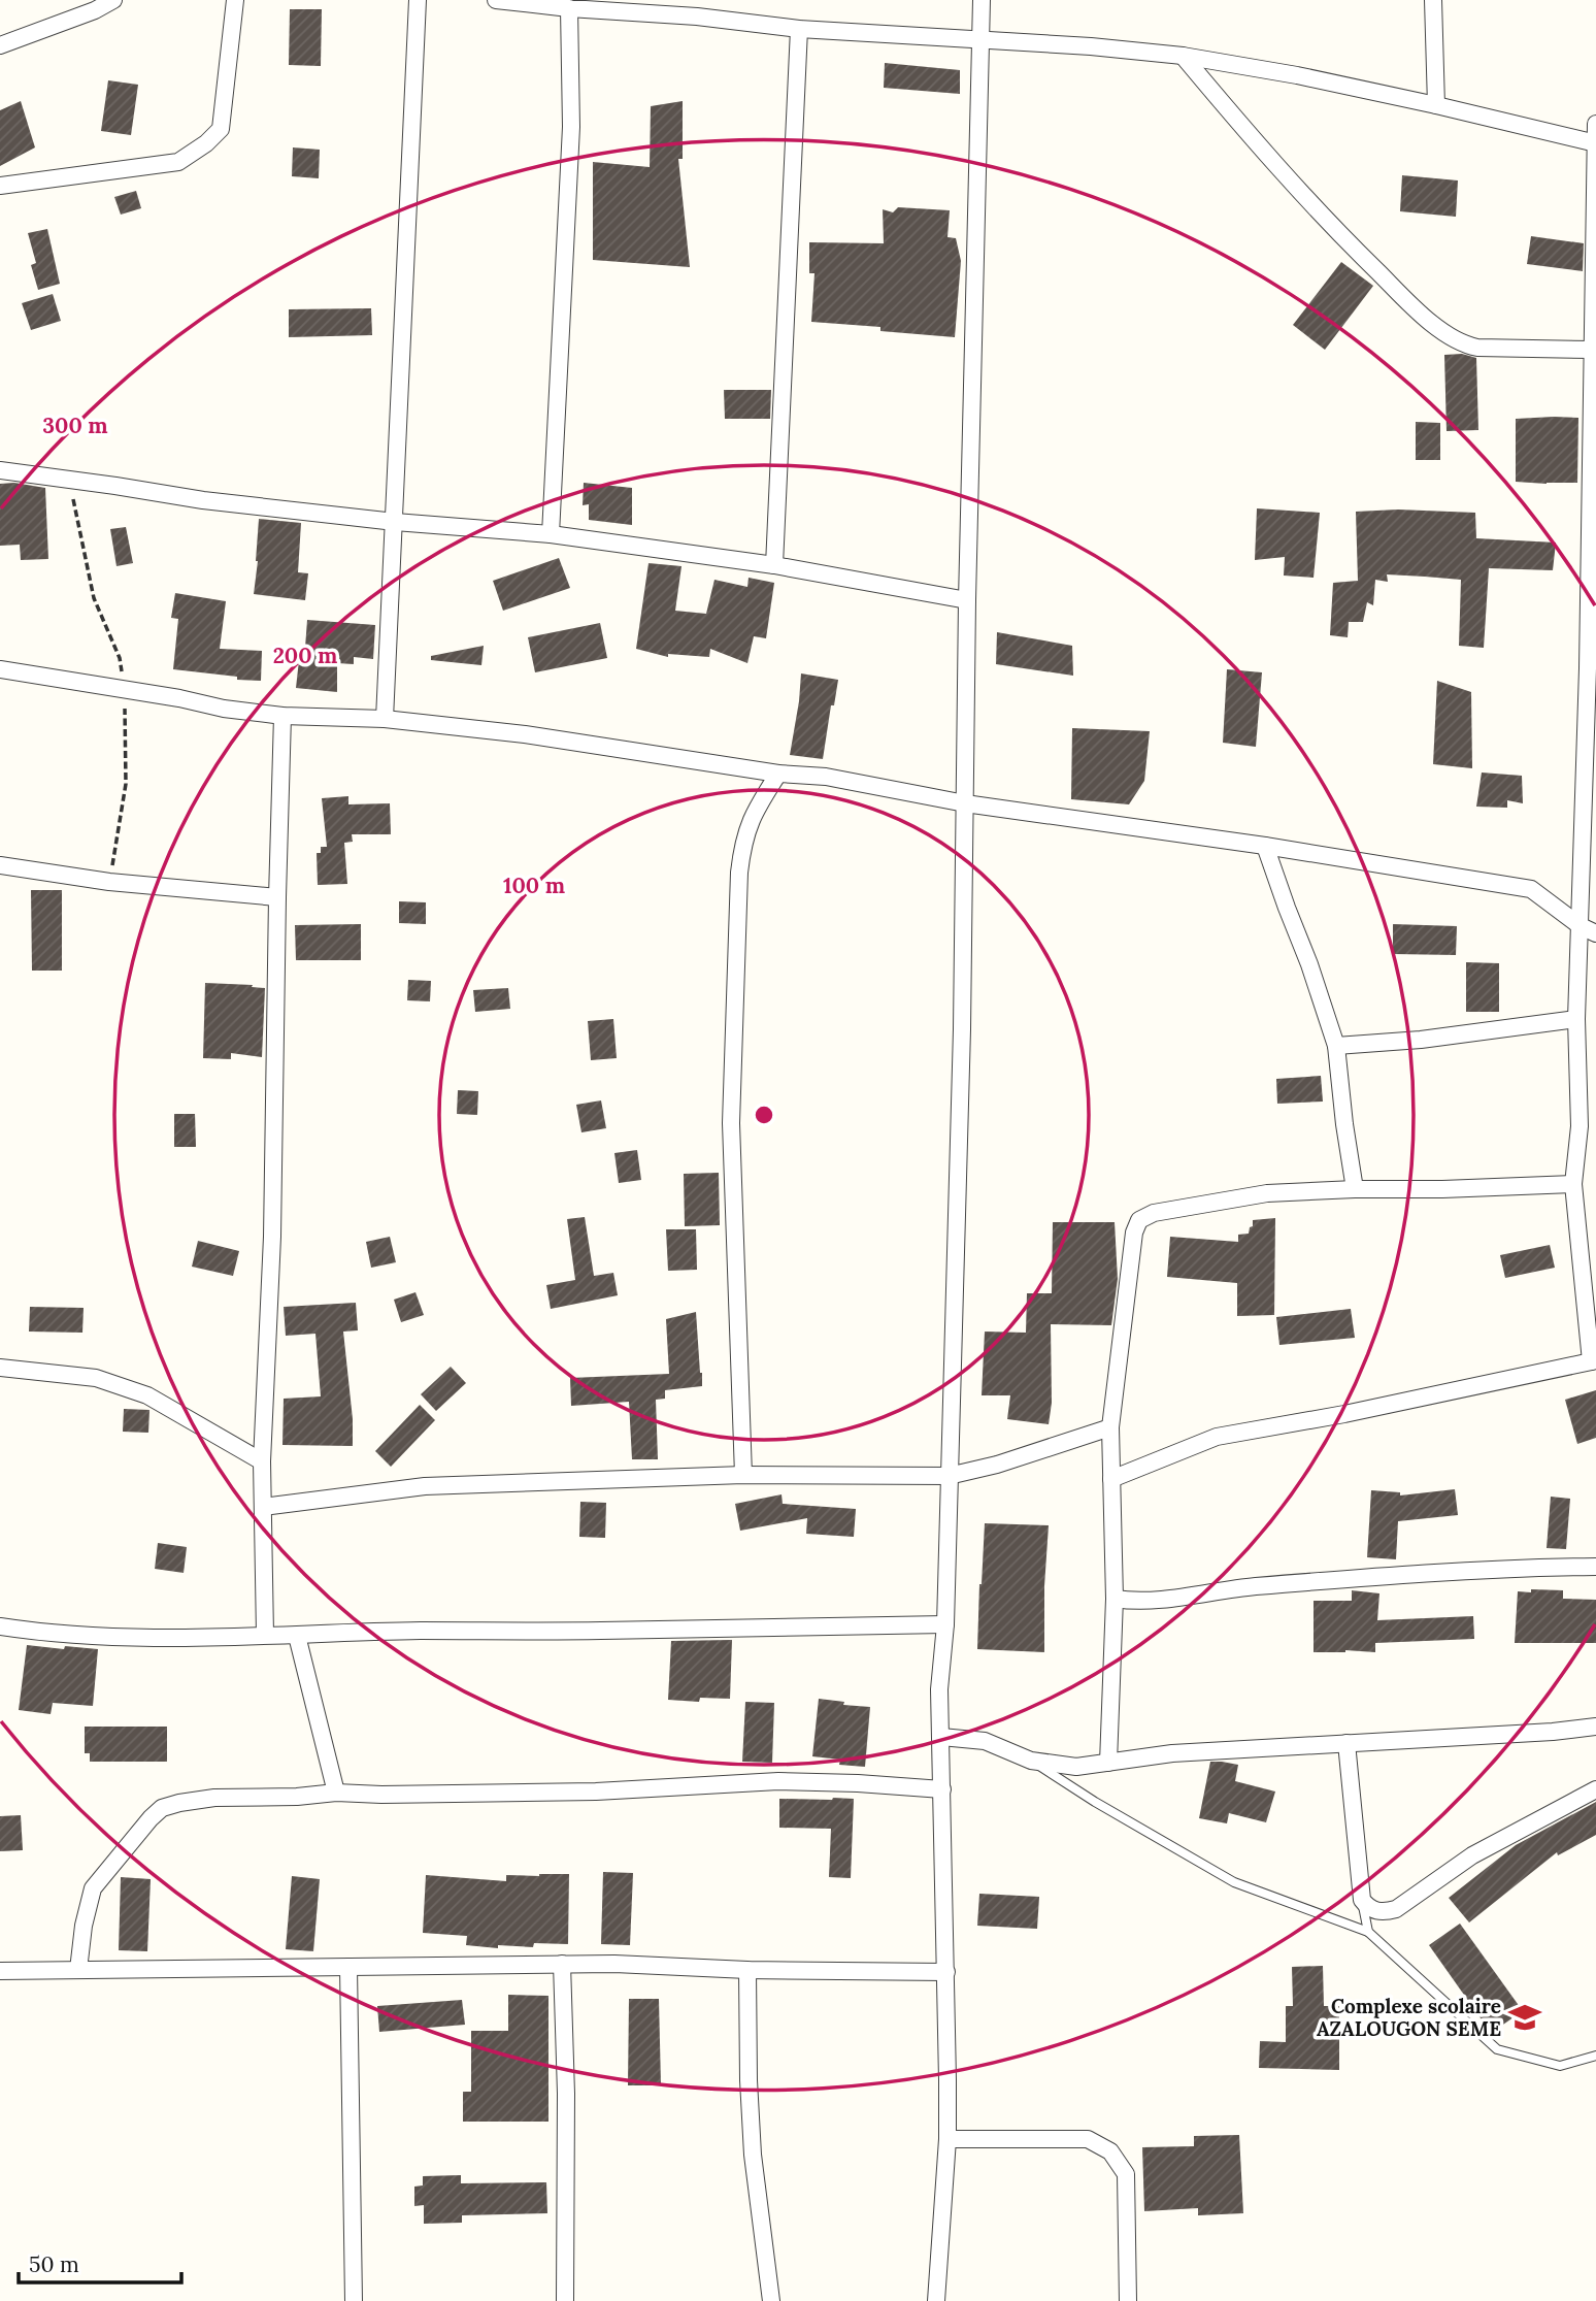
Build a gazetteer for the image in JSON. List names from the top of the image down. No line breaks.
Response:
{"places":{"school or university":["Complexe scolaire AZALOUGON SEME"]},"scale_bar":"50 m","rings":["300 m","200 m","100 m"]}
